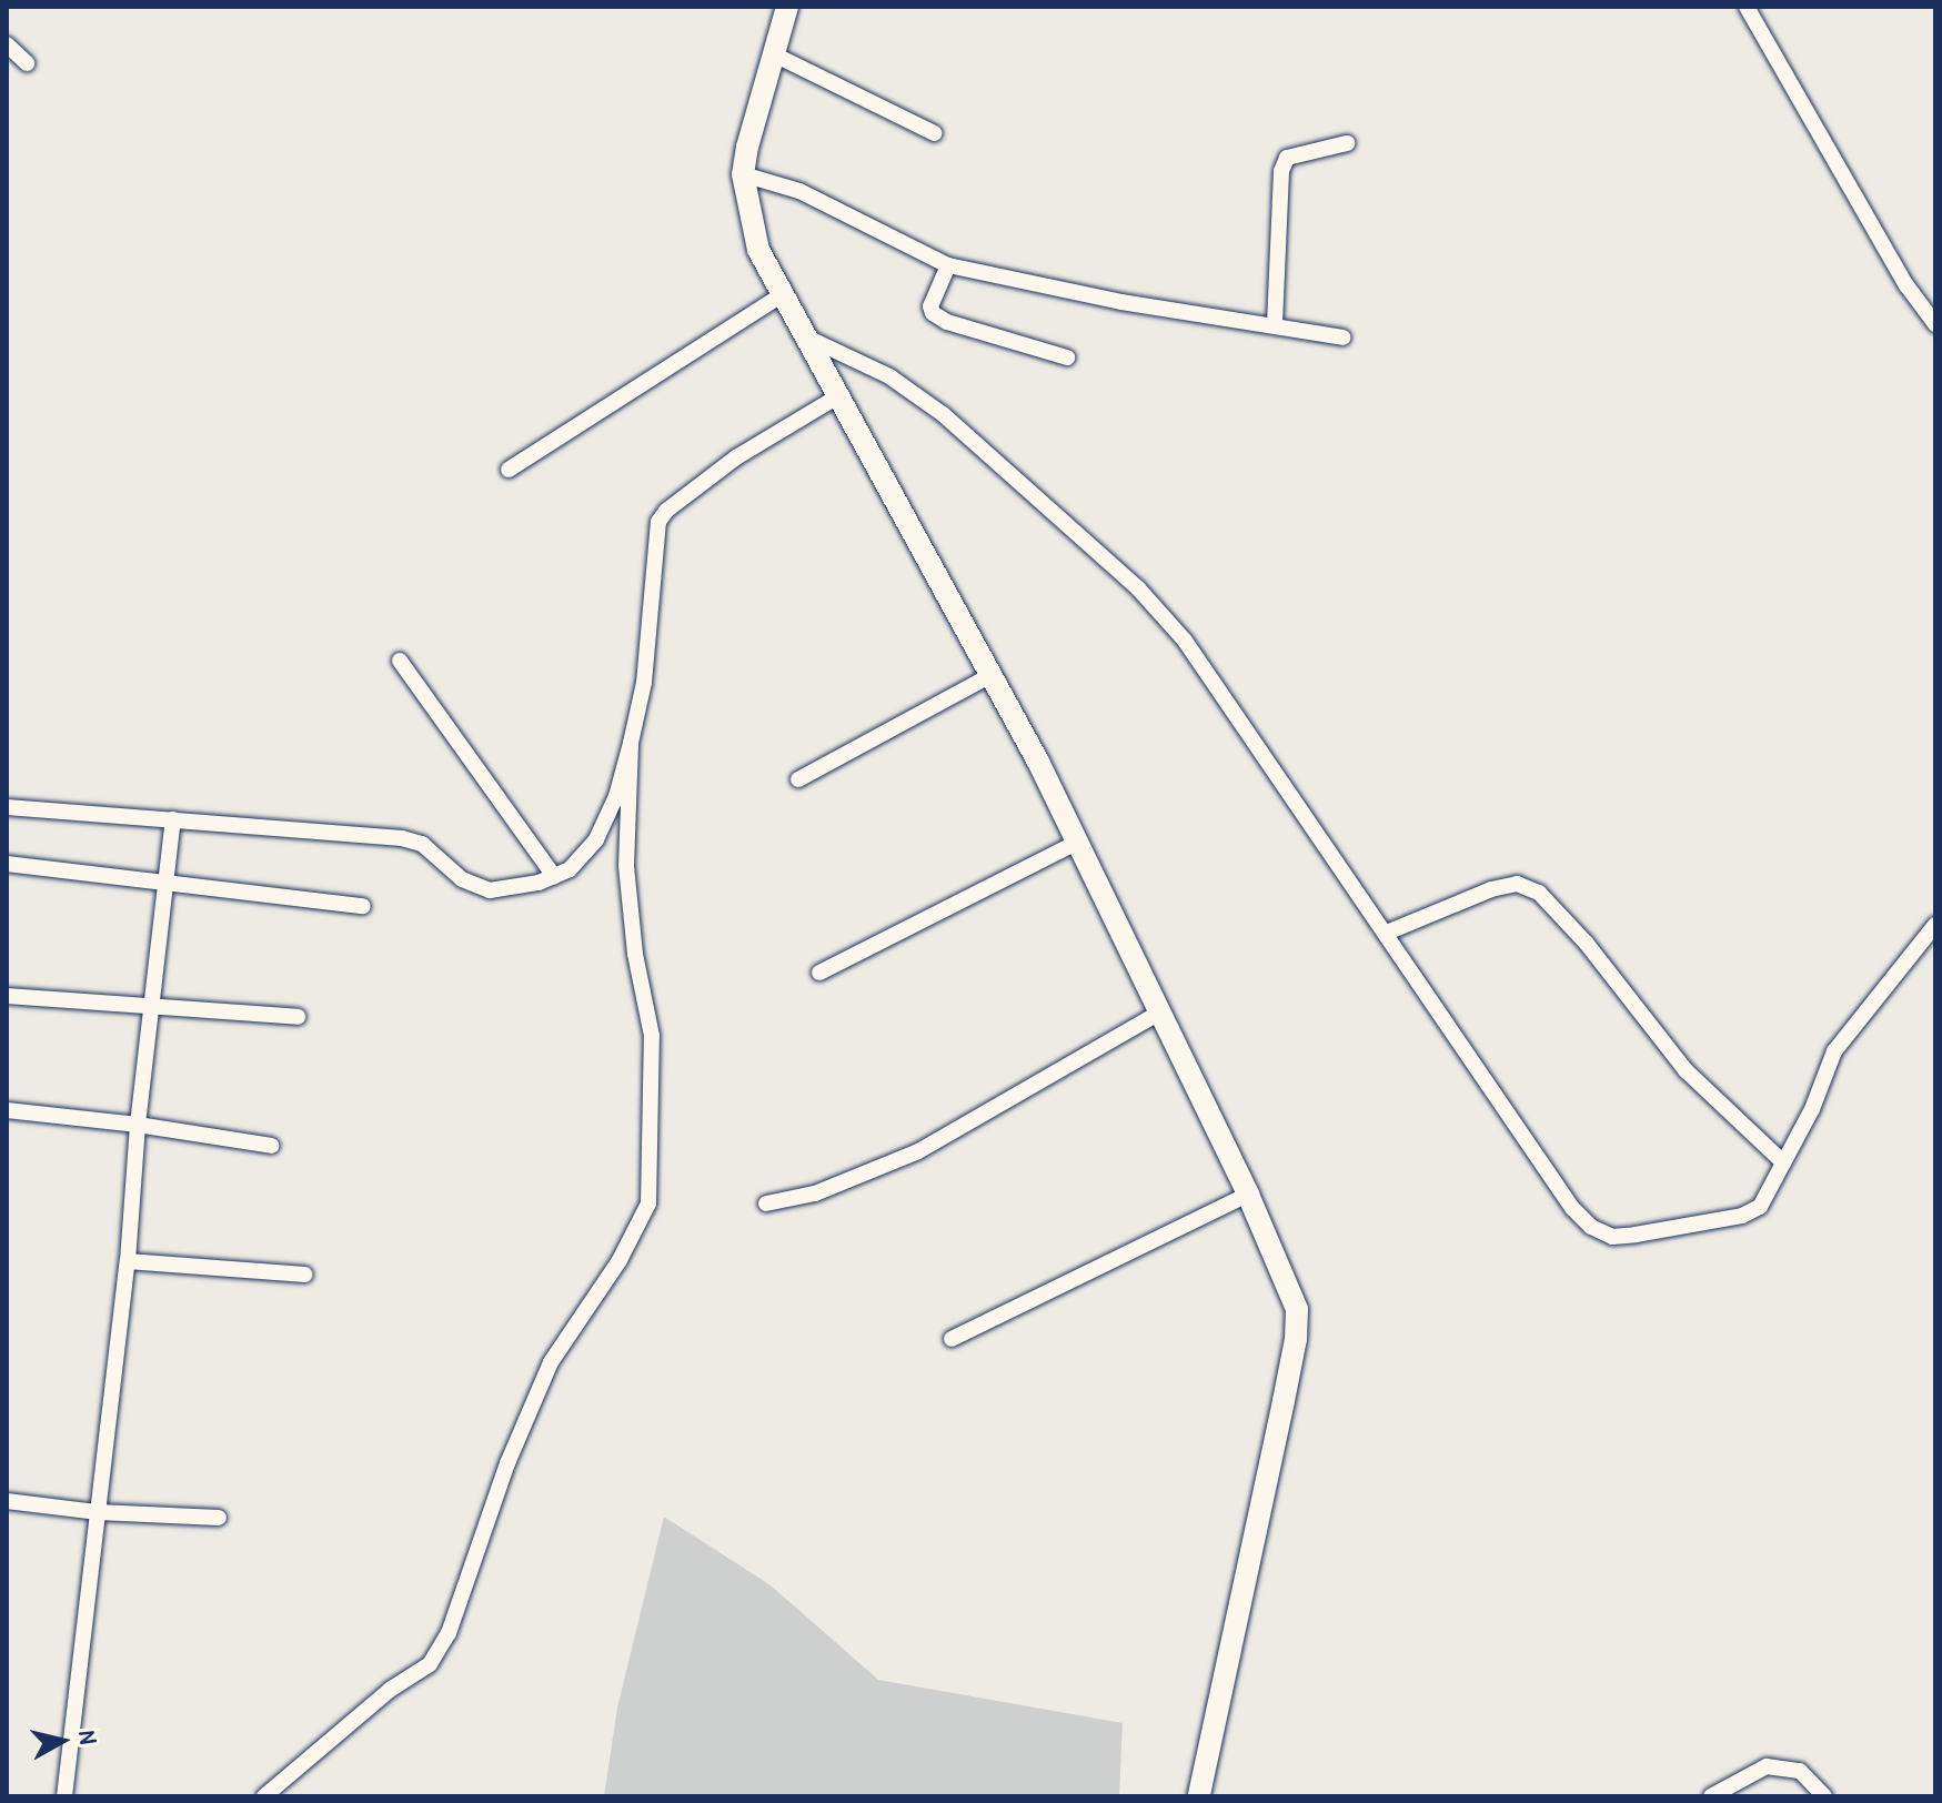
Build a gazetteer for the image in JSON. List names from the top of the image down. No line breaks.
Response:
{"north":"right"}
